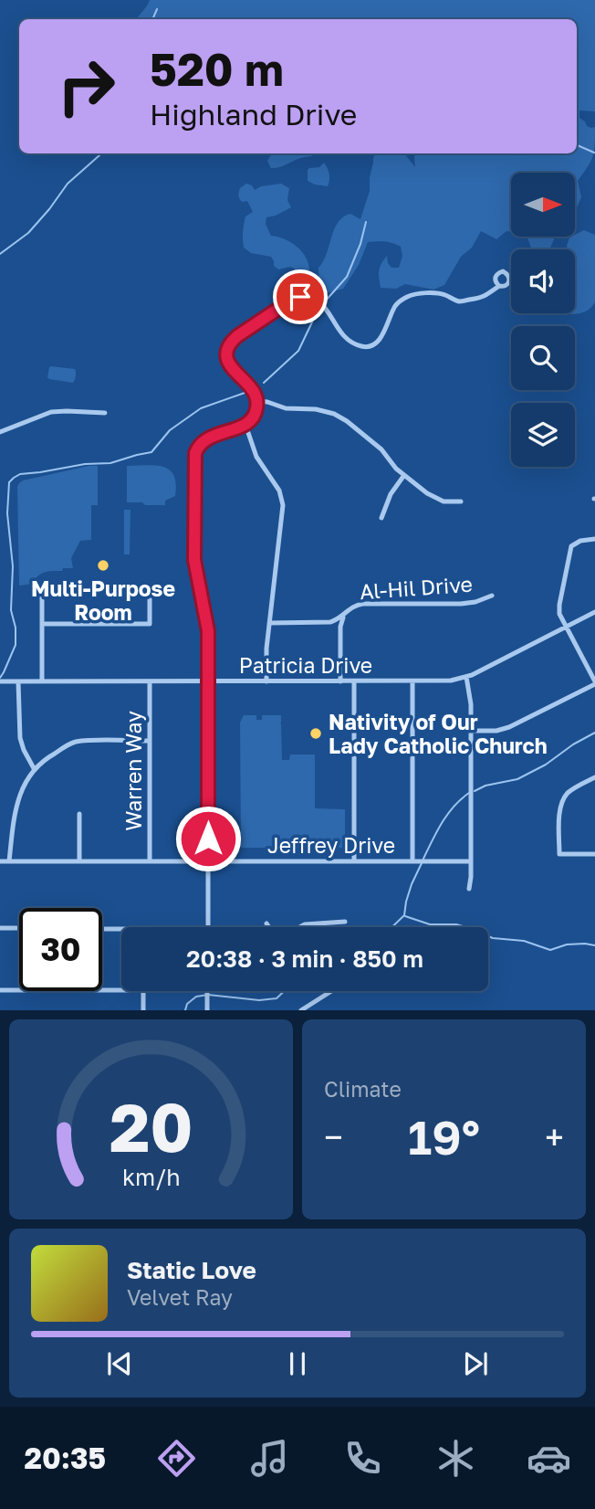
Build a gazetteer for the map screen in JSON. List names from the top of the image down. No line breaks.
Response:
{"streets":{"street":["Al-Hil Drive","Patricia Drive","Warren Way","Jeffrey Drive"]},"crossings":[["Patricia Drive","Warren Way"],["Warren Way","Jeffrey Drive"]],"places":["Multi-Purpose Room","Nativity of Our Lady Catholic Church"],"north":"right","page":{"turn":["520 m","Highland Drive"],"limit":"30","trip":"20:38 · 3 min · 850 m","tile":"Climate","heat":["−","19°","+"],"song":["Static Love","Velvet Ray"],"tabs":"20:35","gauge":["20","km/h"]}}
